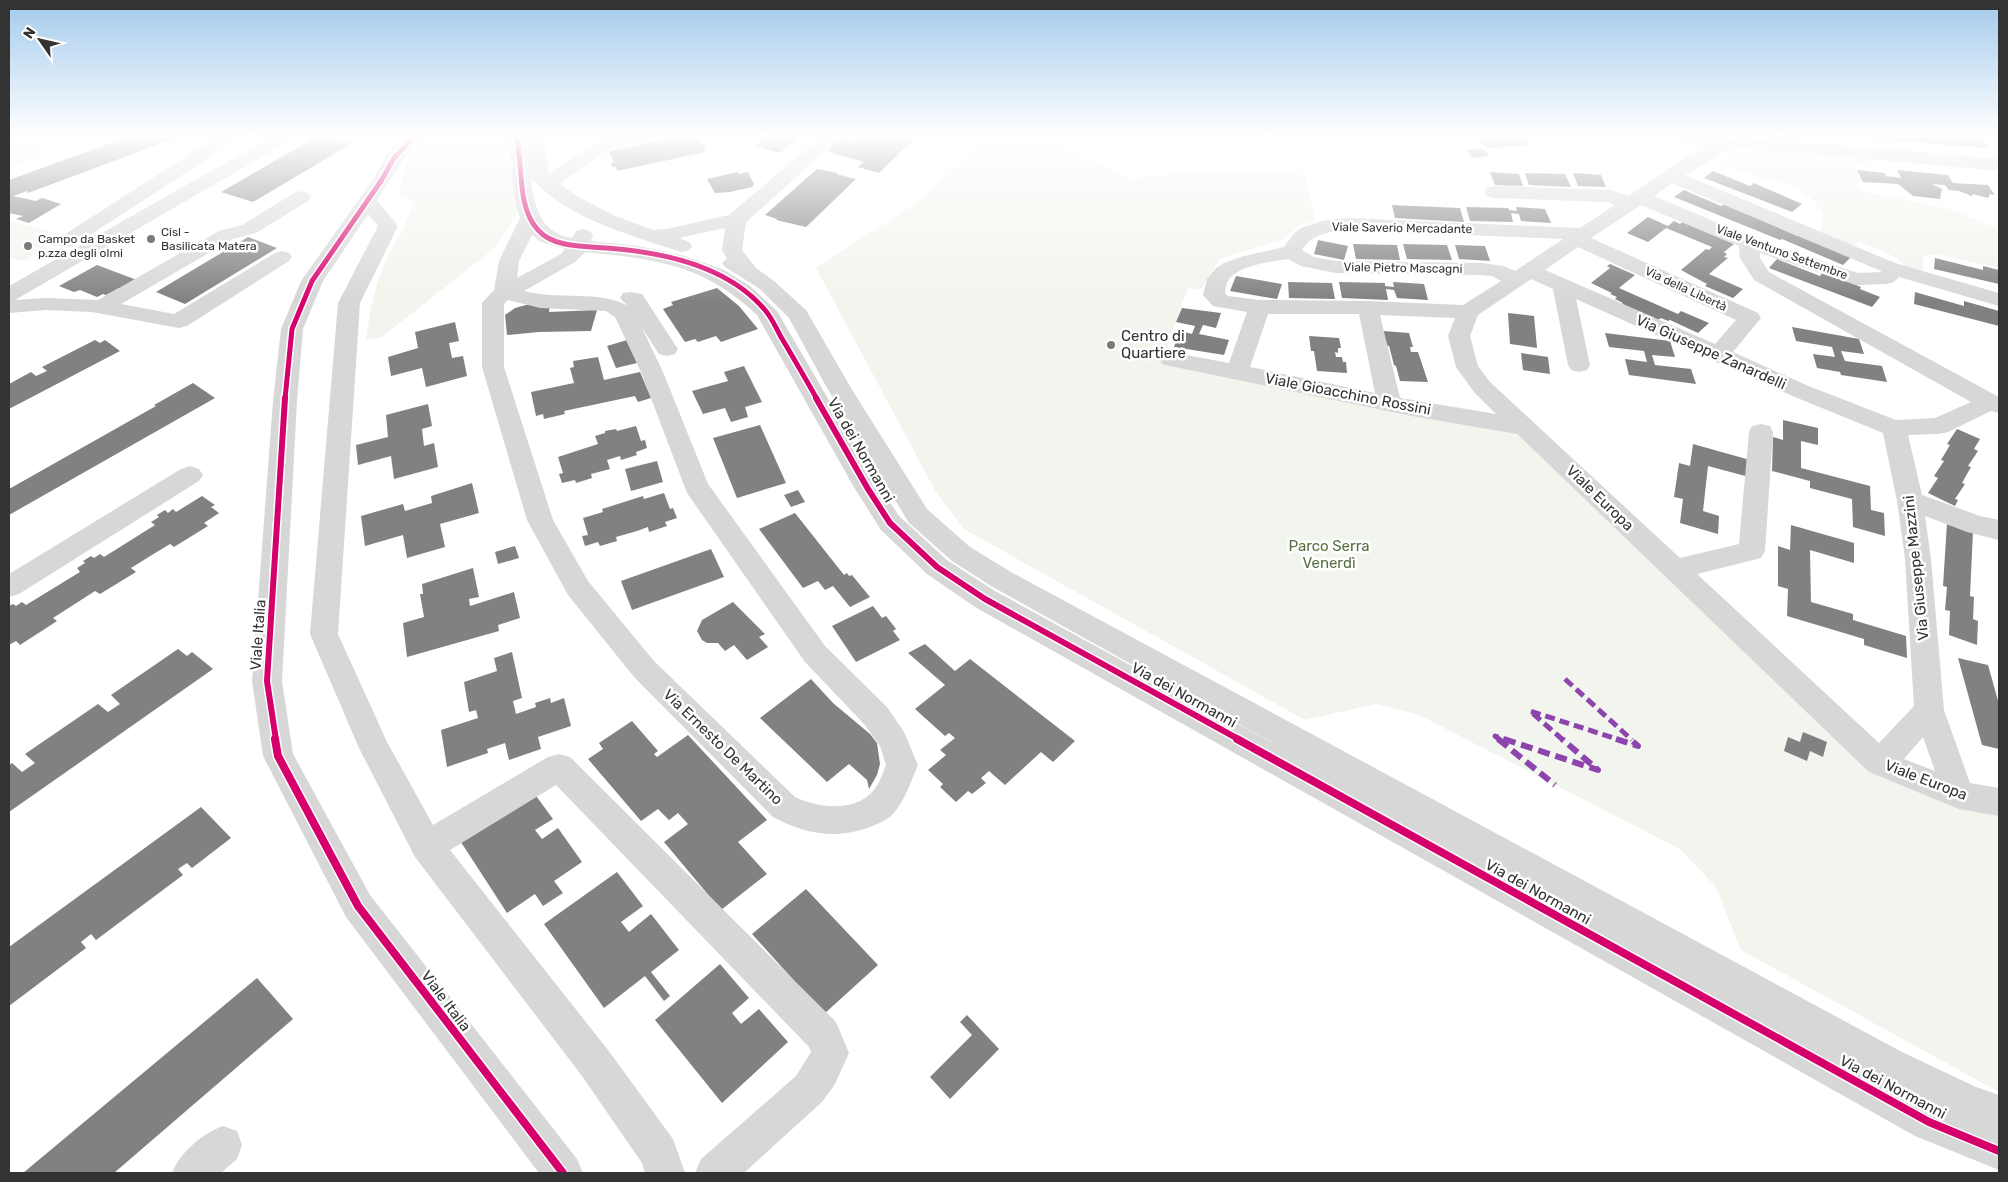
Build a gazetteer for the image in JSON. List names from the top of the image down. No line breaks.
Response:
{"streets":{"street":["Viale Saverio Mercadante","Viale Ventuno Settembre","Viale Pietro Mascagni","Via della Libertà","Via Giuseppe Zanardelli","Viale Gioacchino Rossini","Via dei Normanni","Viale Europa","Via Giuseppe Mazzini","Viale Italia","Via Ernesto De Martino"]},"crossings":[["Viale Saverio Mercadante","Viale Pietro Mascagni"],["Viale Saverio Mercadante","Via della Libertà"],["Viale Pietro Mascagni","Via Giuseppe Zanardelli"],["Via della Libertà","Via Giuseppe Zanardelli"],["Via Giuseppe Zanardelli","Via Giuseppe Mazzini"],["Viale Gioacchino Rossini","Viale Europa"],["Via dei Normanni","Via Ernesto De Martino"],["Viale Europa","Via Giuseppe Mazzini"]],"parks":["Parco Serra Venerdì"],"places":["Cisl - Basilicata Matera","Campo da Basket p.zza degli olmi","Centro di Quartiere"],"north":"top left"}
